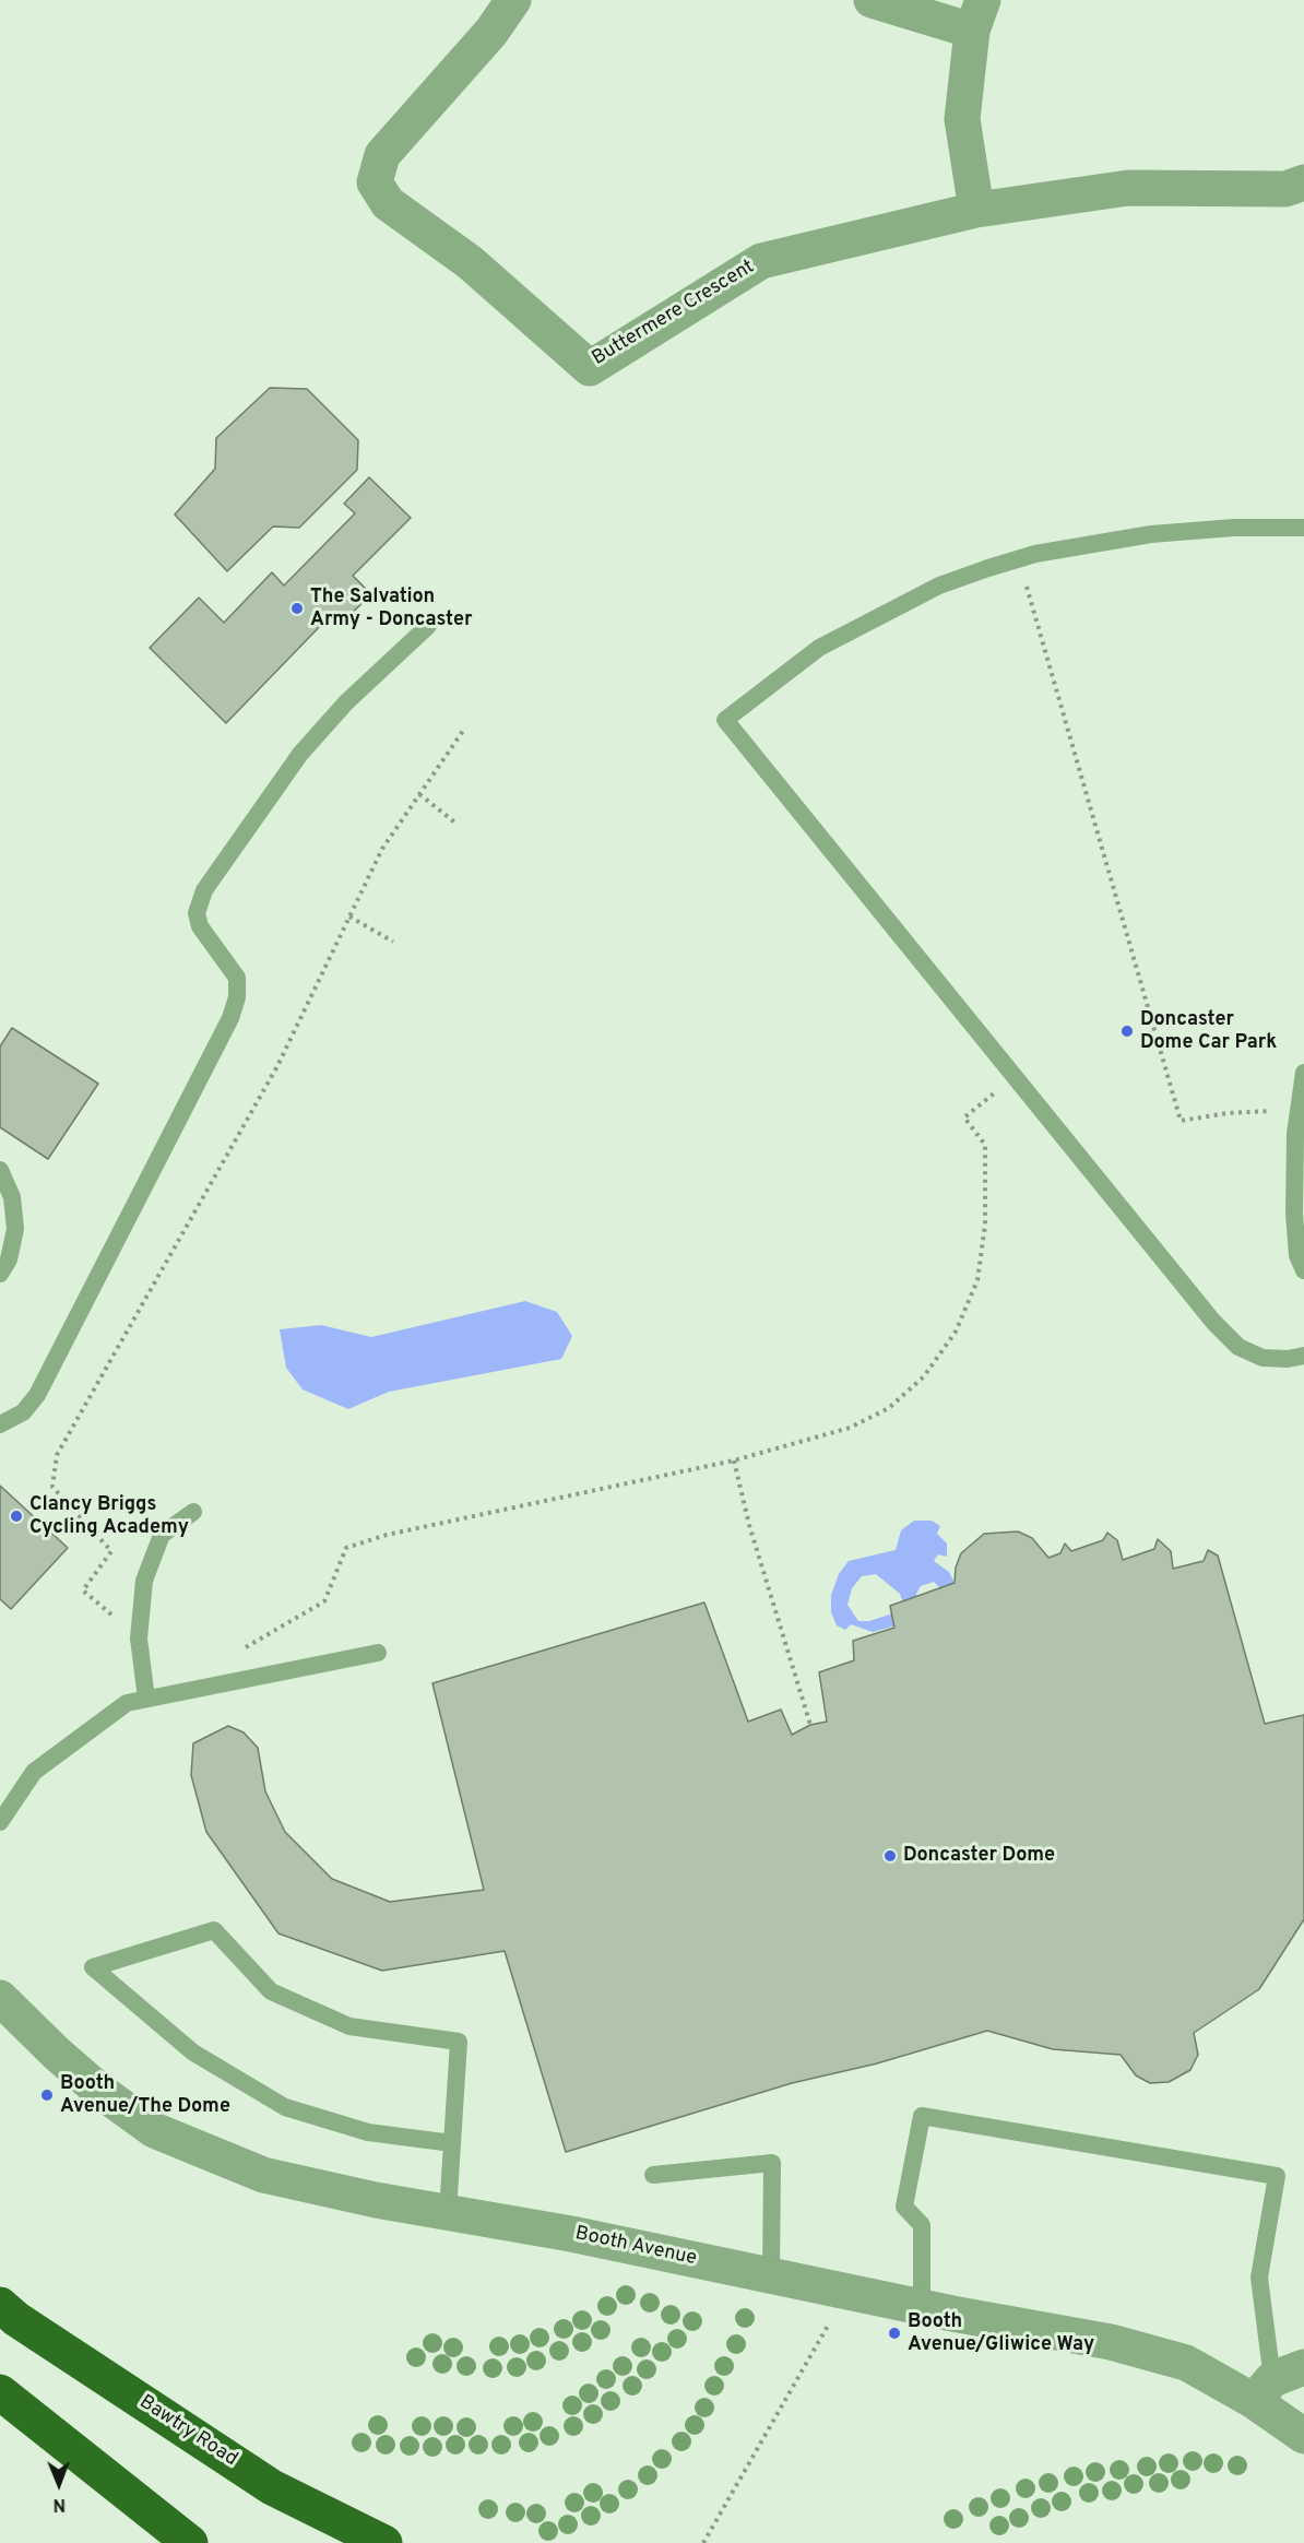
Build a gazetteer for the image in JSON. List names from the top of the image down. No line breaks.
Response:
{"streets":{"highway":["Bawtry Road"],"street":["Buttermere Crescent","Booth Avenue"]},"places":["The Salvation Army - Doncaster","Doncaster Dome Car Park","Clancy Briggs Cycling Academy","Doncaster Dome","Booth Avenue/The Dome","Booth Avenue/Gliwice Way"],"north":"bottom"}
